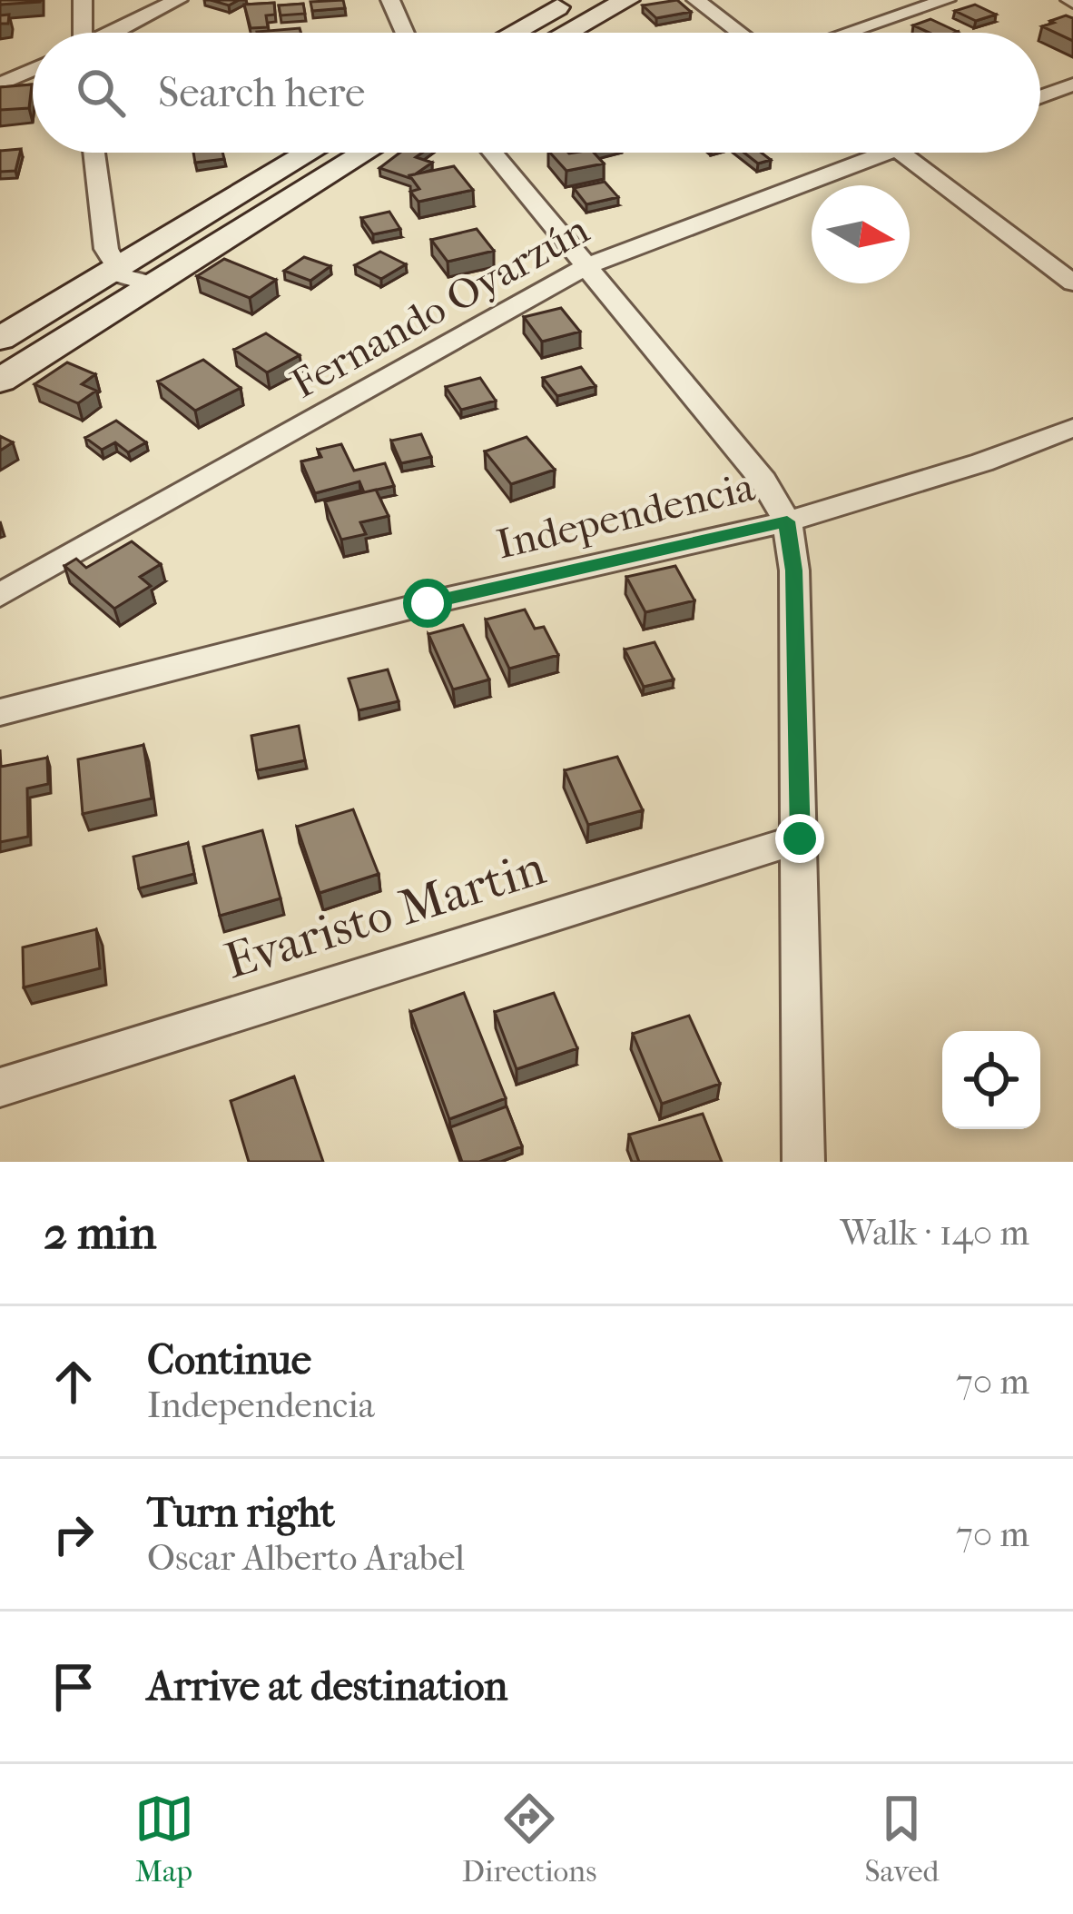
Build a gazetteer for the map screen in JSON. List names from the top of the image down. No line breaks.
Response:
{"streets":{"street":["Fernando Oyarzún","Independencia","Evaristo Martin"]},"north":"right","page":{"search":"Search here","heading":["2 min","Walk · 140 m"],"list":[["Continue","Independencia","70 m"],["Turn right","Oscar Alberto Arabel","70 m"],"Arrive at destination"],"nav":["Map","Directions","Saved"]}}
